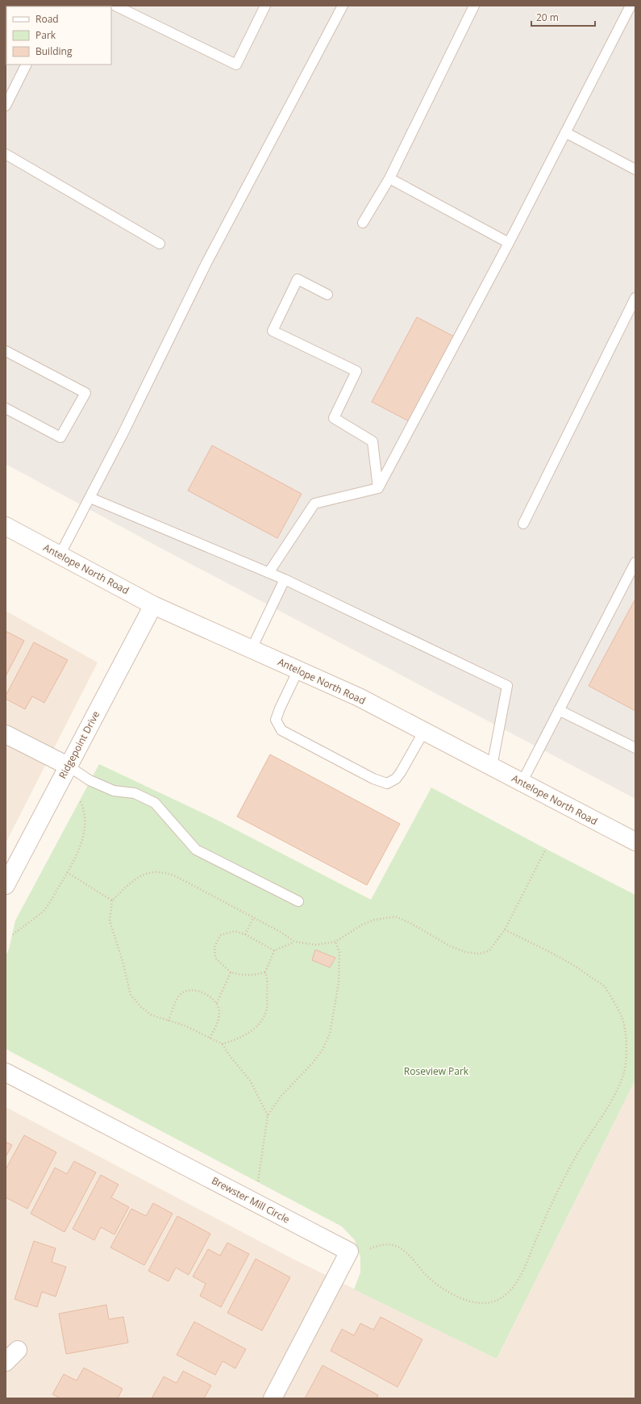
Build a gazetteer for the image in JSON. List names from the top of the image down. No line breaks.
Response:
{"streets":{"street":["Antelope North Road","Ridgepoint Drive","Brewster Mill Circle"]},"crossings":[["Antelope North Road","Ridgepoint Drive"]],"parks":["Roseview Park"],"legend":["Road","Park","Building"],"scale_bar":"20 m"}
